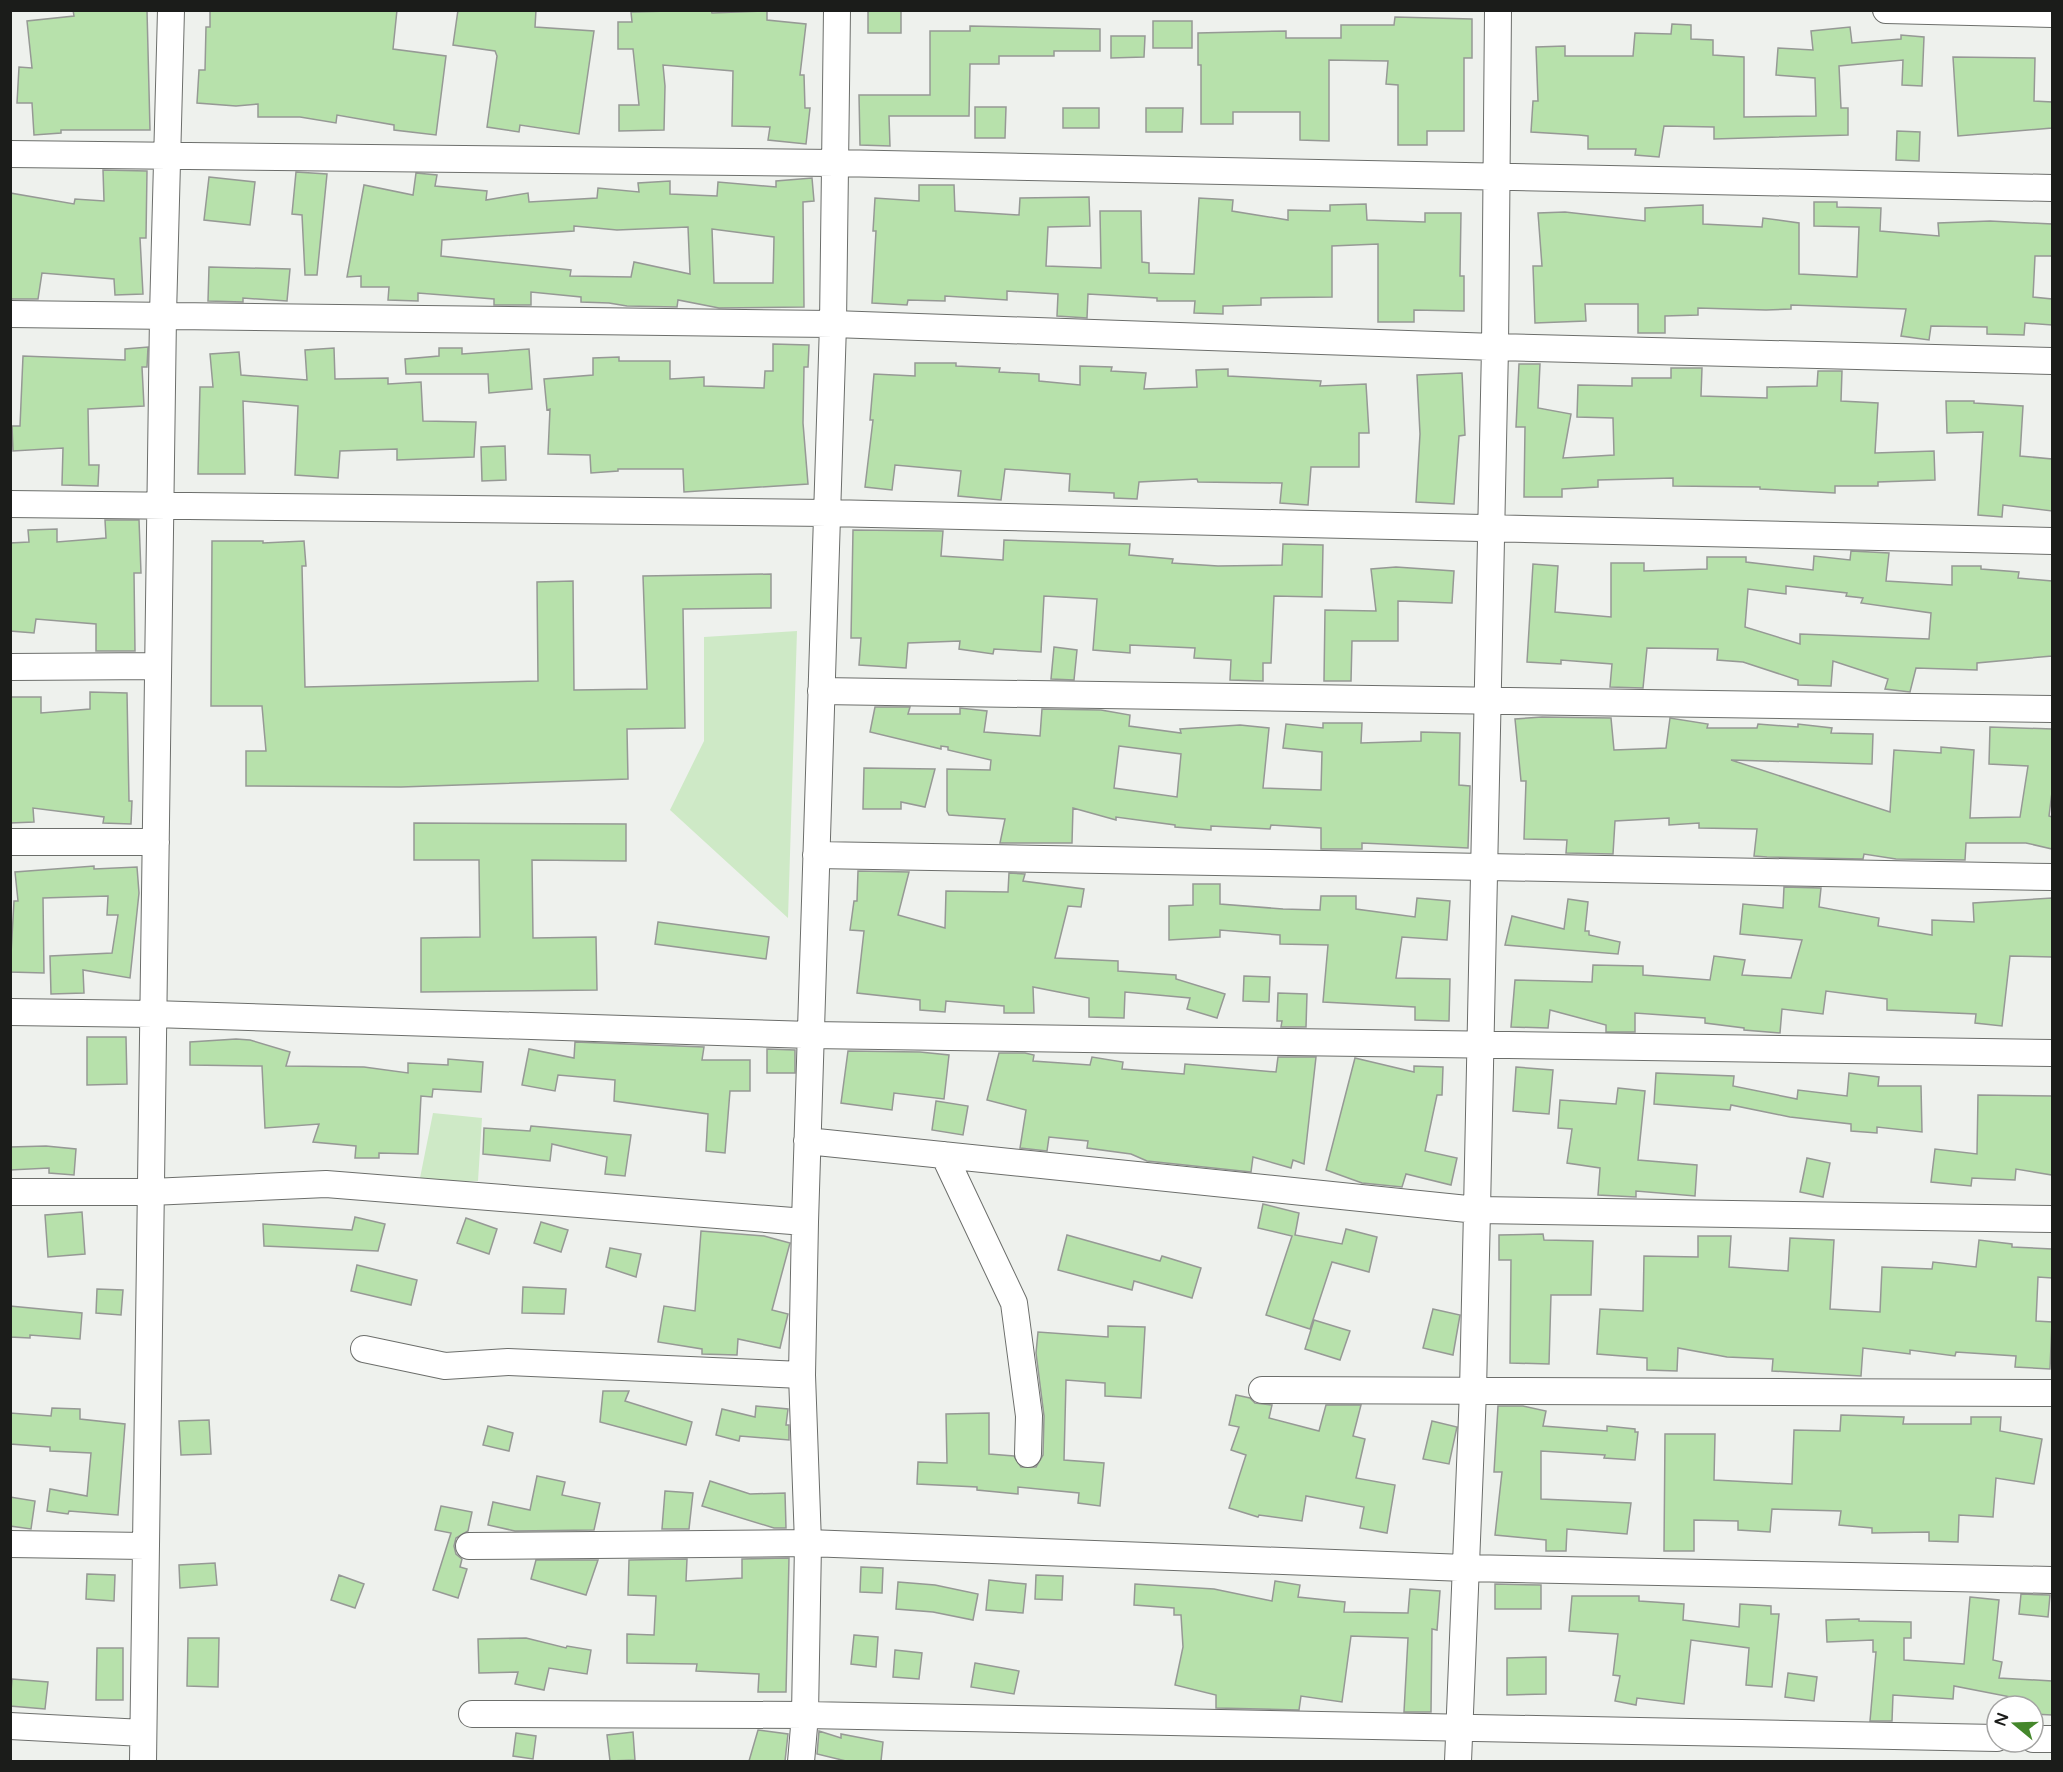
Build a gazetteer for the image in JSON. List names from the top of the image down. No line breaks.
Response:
{"north":"left"}
